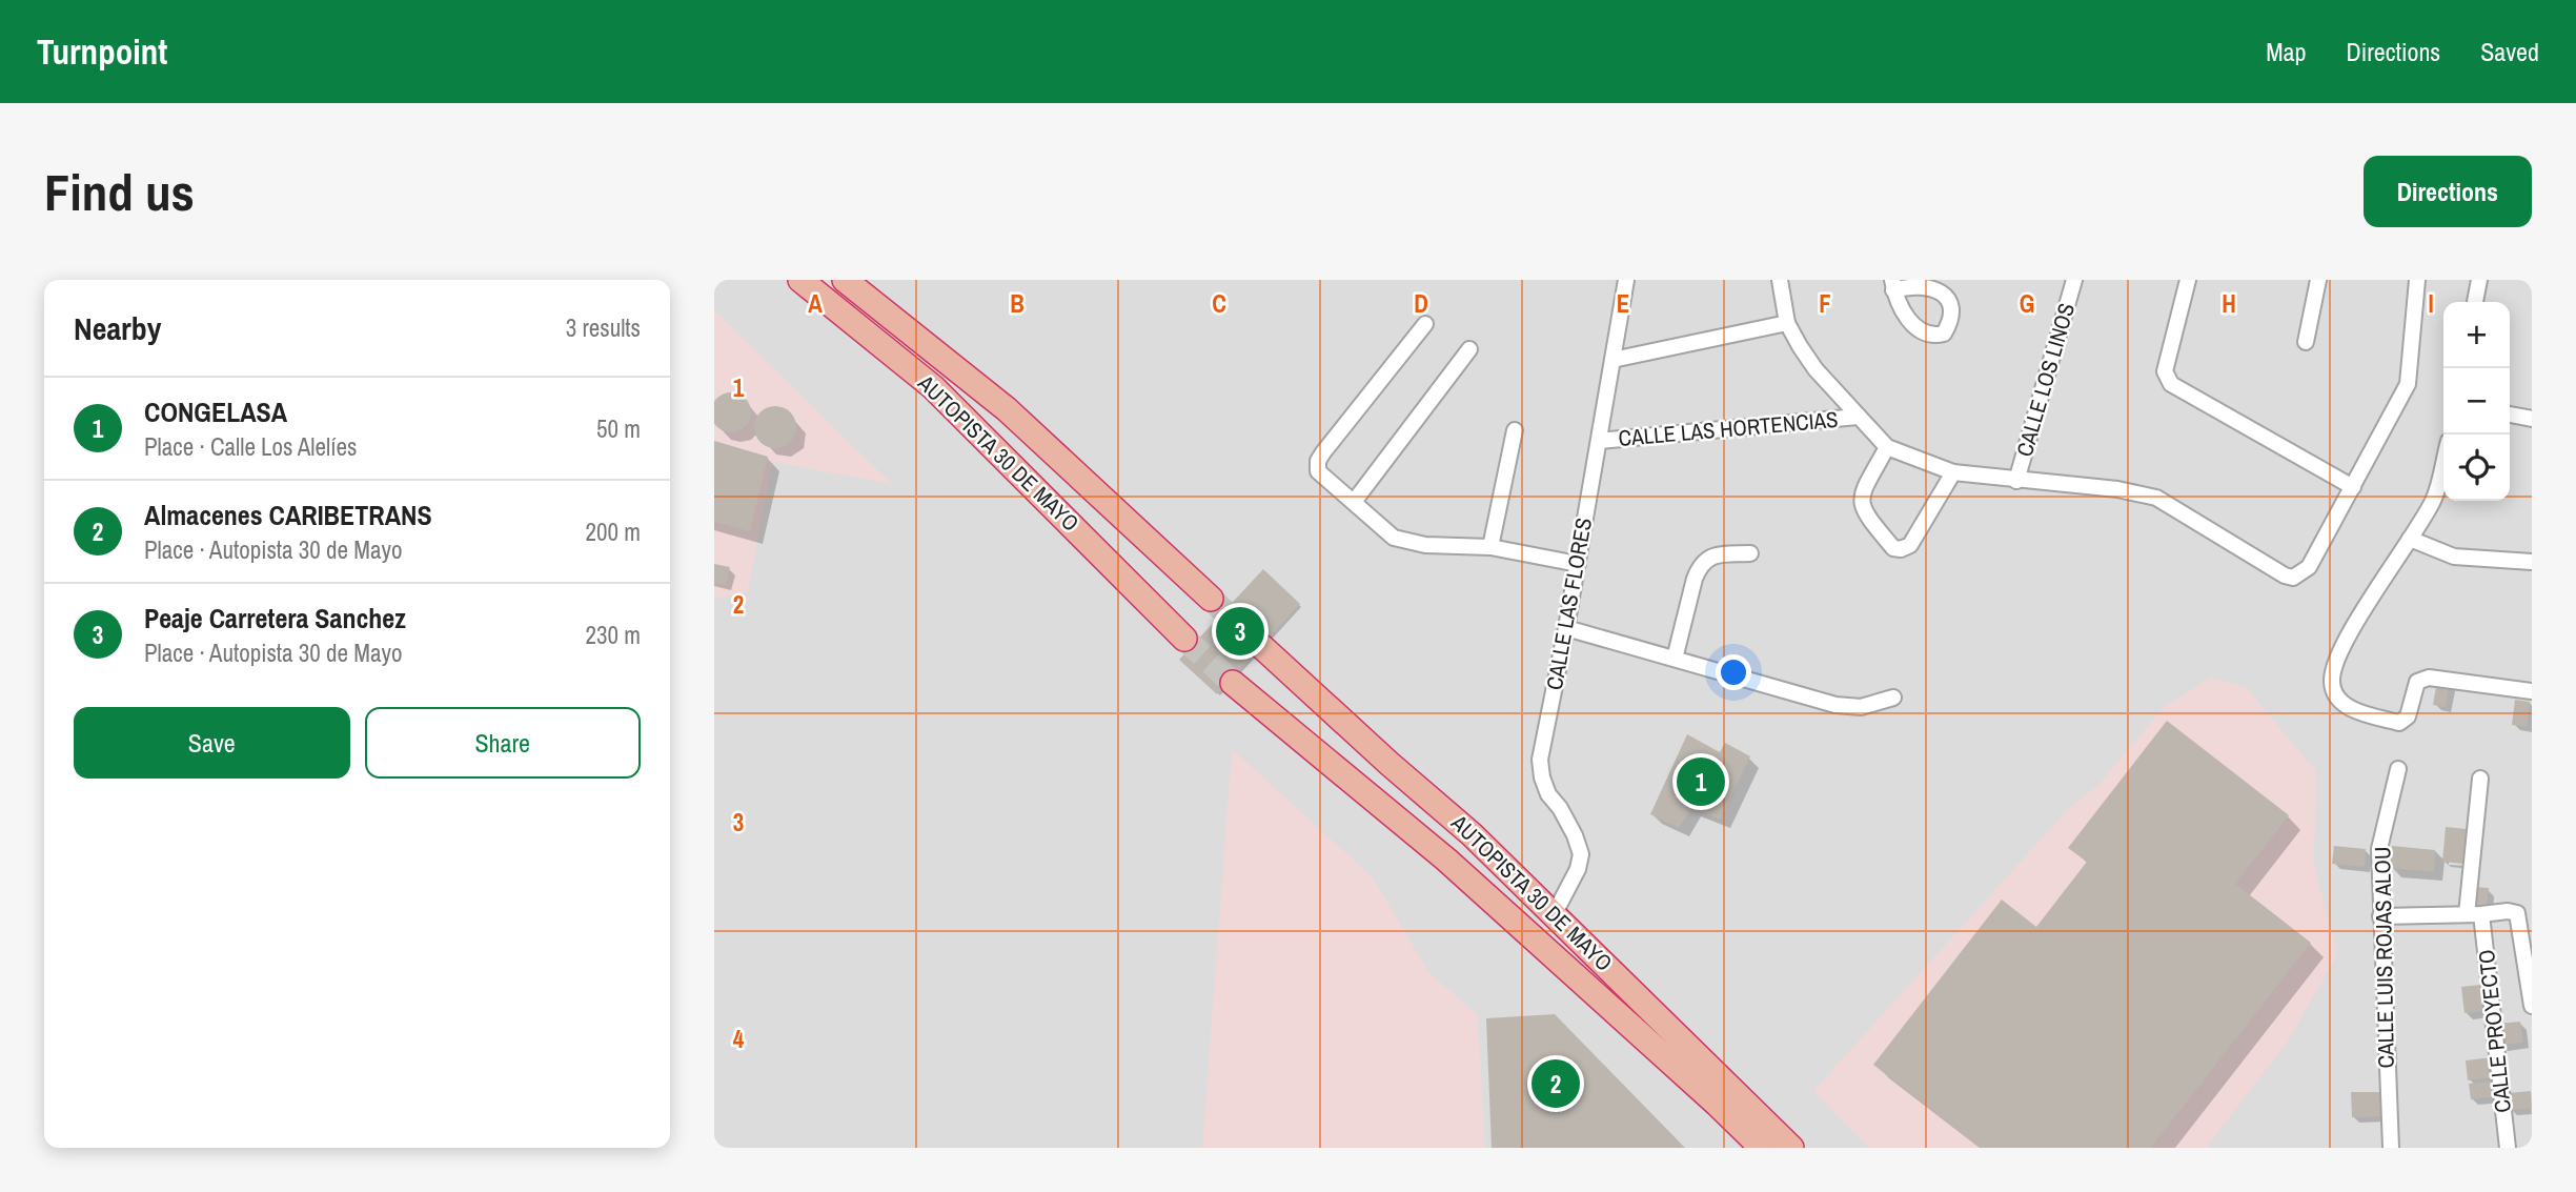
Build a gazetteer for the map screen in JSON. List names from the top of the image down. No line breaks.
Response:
{"streets":{"highway":["AUTOPISTA 30 DE MAYO"],"street":["CALLE LOS LINOS","CALLE LAS HORTENCIAS","CALLE LAS FLORES","CALLE LUIS ROJAS ALOU","CALLE PROYECTO"]},"crossings":[["CALLE LAS HORTENCIAS","CALLE LAS FLORES"],["AUTOPISTA 30 DE MAYO","CALLE LAS FLORES"]],"page":{"header":"Turnpoint","nav":["Map","Directions","Saved"],"buttons":["Directions",["Save","Share"]],"title":"Find us","heading":["Nearby","3 results"],"map_buttons":["+","−"],"list":[{"mark":"1","name":"CONGELASA","note":"Place · Calle Los Alelíes","value":"50 m"},{"mark":"2","name":"Almacenes CARIBETRANS","note":"Place · Autopista 30 de Mayo","value":"200 m"},{"mark":"3","name":"Peaje Carretera Sanchez","note":"Place · Autopista 30 de Mayo","value":"230 m"}],"pins":["3","1","2"]},"grid":{"columns":["A","B","C","D","E","F","G","H","I"],"rows":["1","2","3","4"]}}
